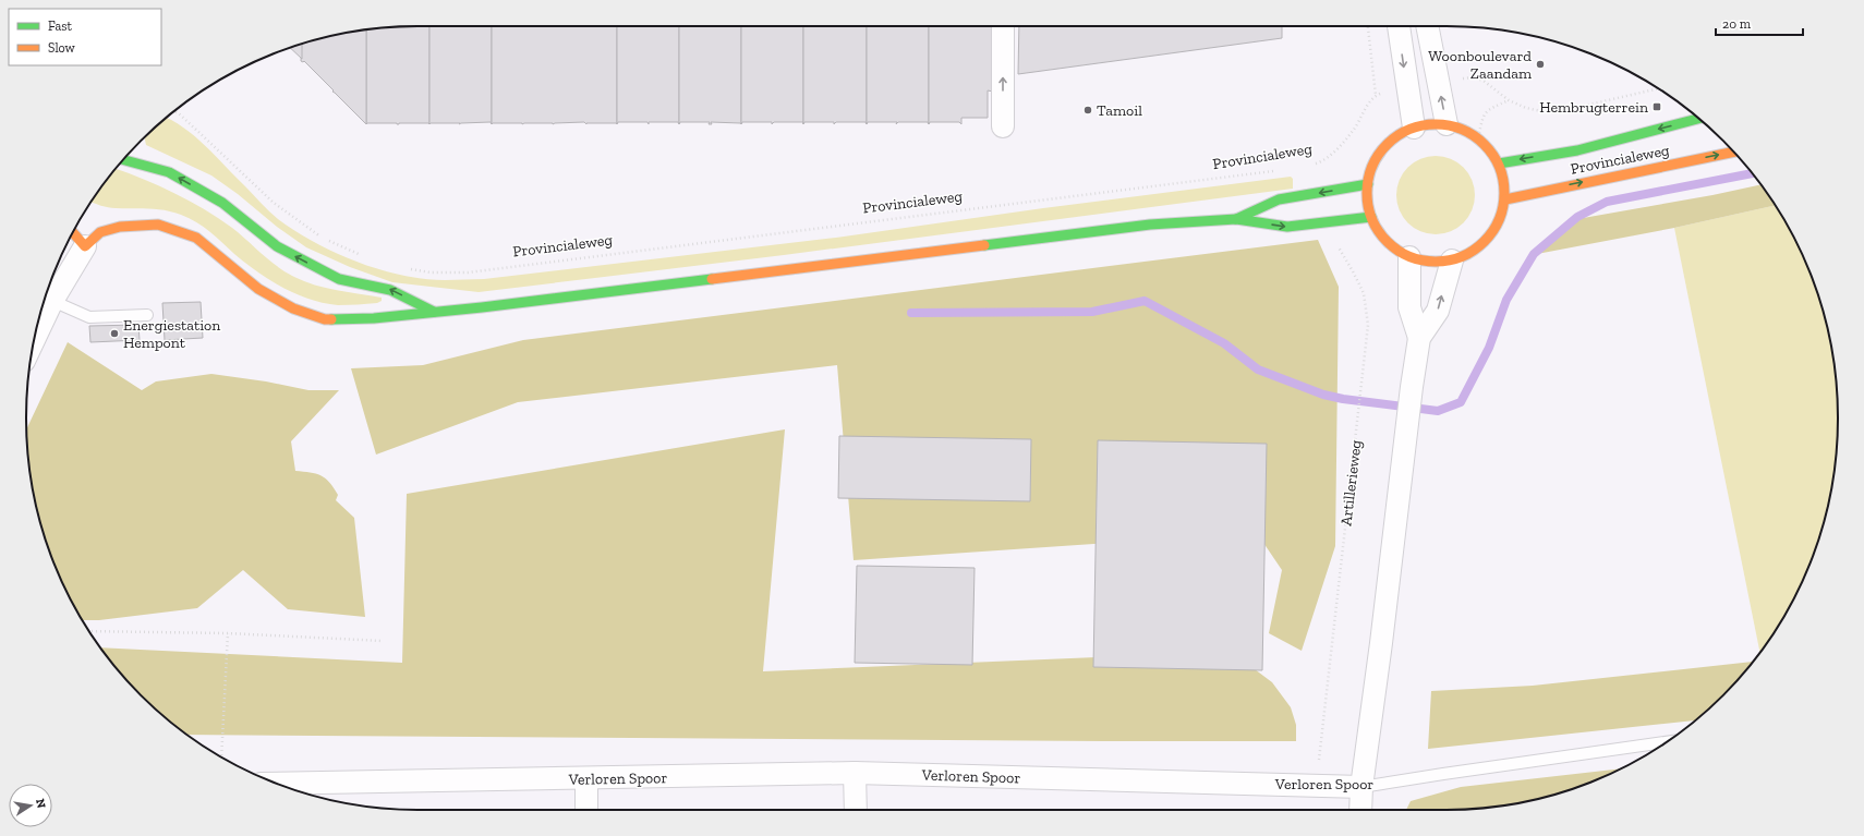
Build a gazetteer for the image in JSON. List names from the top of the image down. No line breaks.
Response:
{"streets":{"main road":["Provincialeweg"],"street":["Verloren Spoor"],"path":["Artillerieweg"]},"crossings":[["Artillerieweg","Verloren Spoor"]],"places":{"other":["Woonboulevard Zaandam","Tamoil","Energiestation Hempont"],"transit":["Hembrugterrein"]},"legend":["Fast","Slow"],"scale_bar":"20 m","north":"right"}
